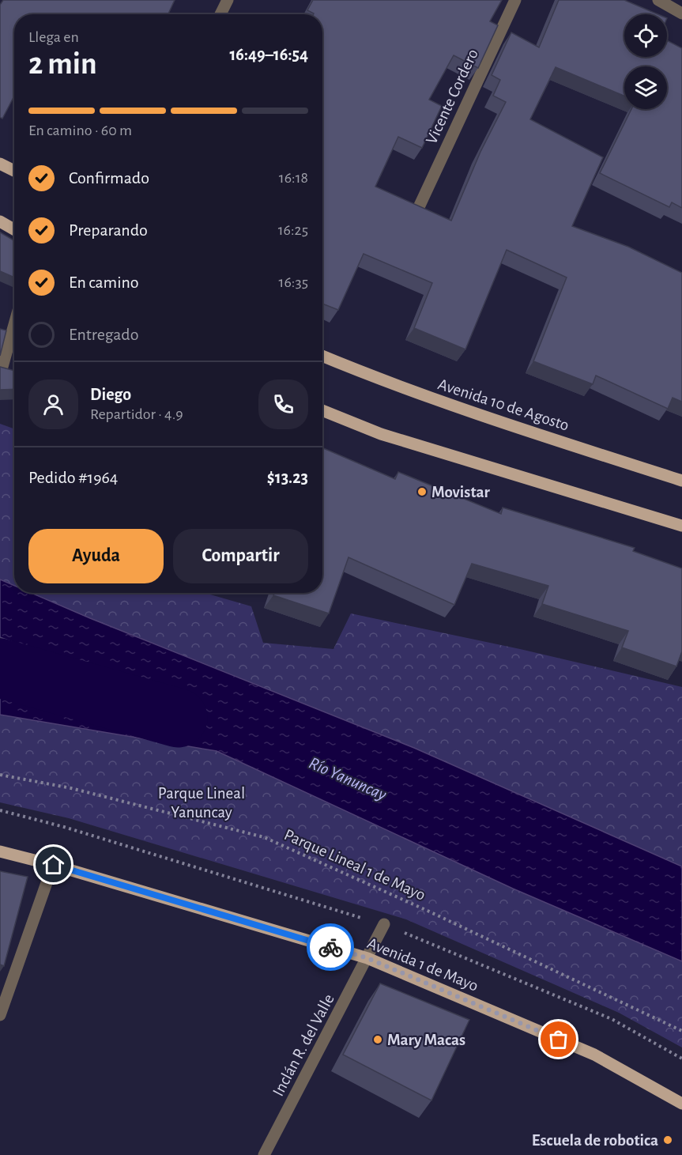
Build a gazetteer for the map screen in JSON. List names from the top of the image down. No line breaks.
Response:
{"streets":{"main road":["Avenida 10 de Agosto","Avenida 1 de Mayo"],"street":["Vicente Cordero","Inclán R. del Valle"],"path":["Parque Lineal 1 de Mayo"]},"crossings":[["Avenida 1 de Mayo","Inclán R. del Valle"]],"water":["Río Yanuncay"],"parks":["Parque Lineal Yanuncay"],"places":["Movistar","Mary Macas","Escuela de robotica"],"page":{"heading":["2 min","Llega en","16:49–16:54"],"panel":["Diego","Repartidor · 4.9","Pedido #1964","$13.23"],"bar":"En camino · 60 m","list":[["Confirmado","16:18"],["Preparando","16:25"],["En camino","16:35"],"Entregado"],"buttons":["Ayuda","Compartir"]}}
